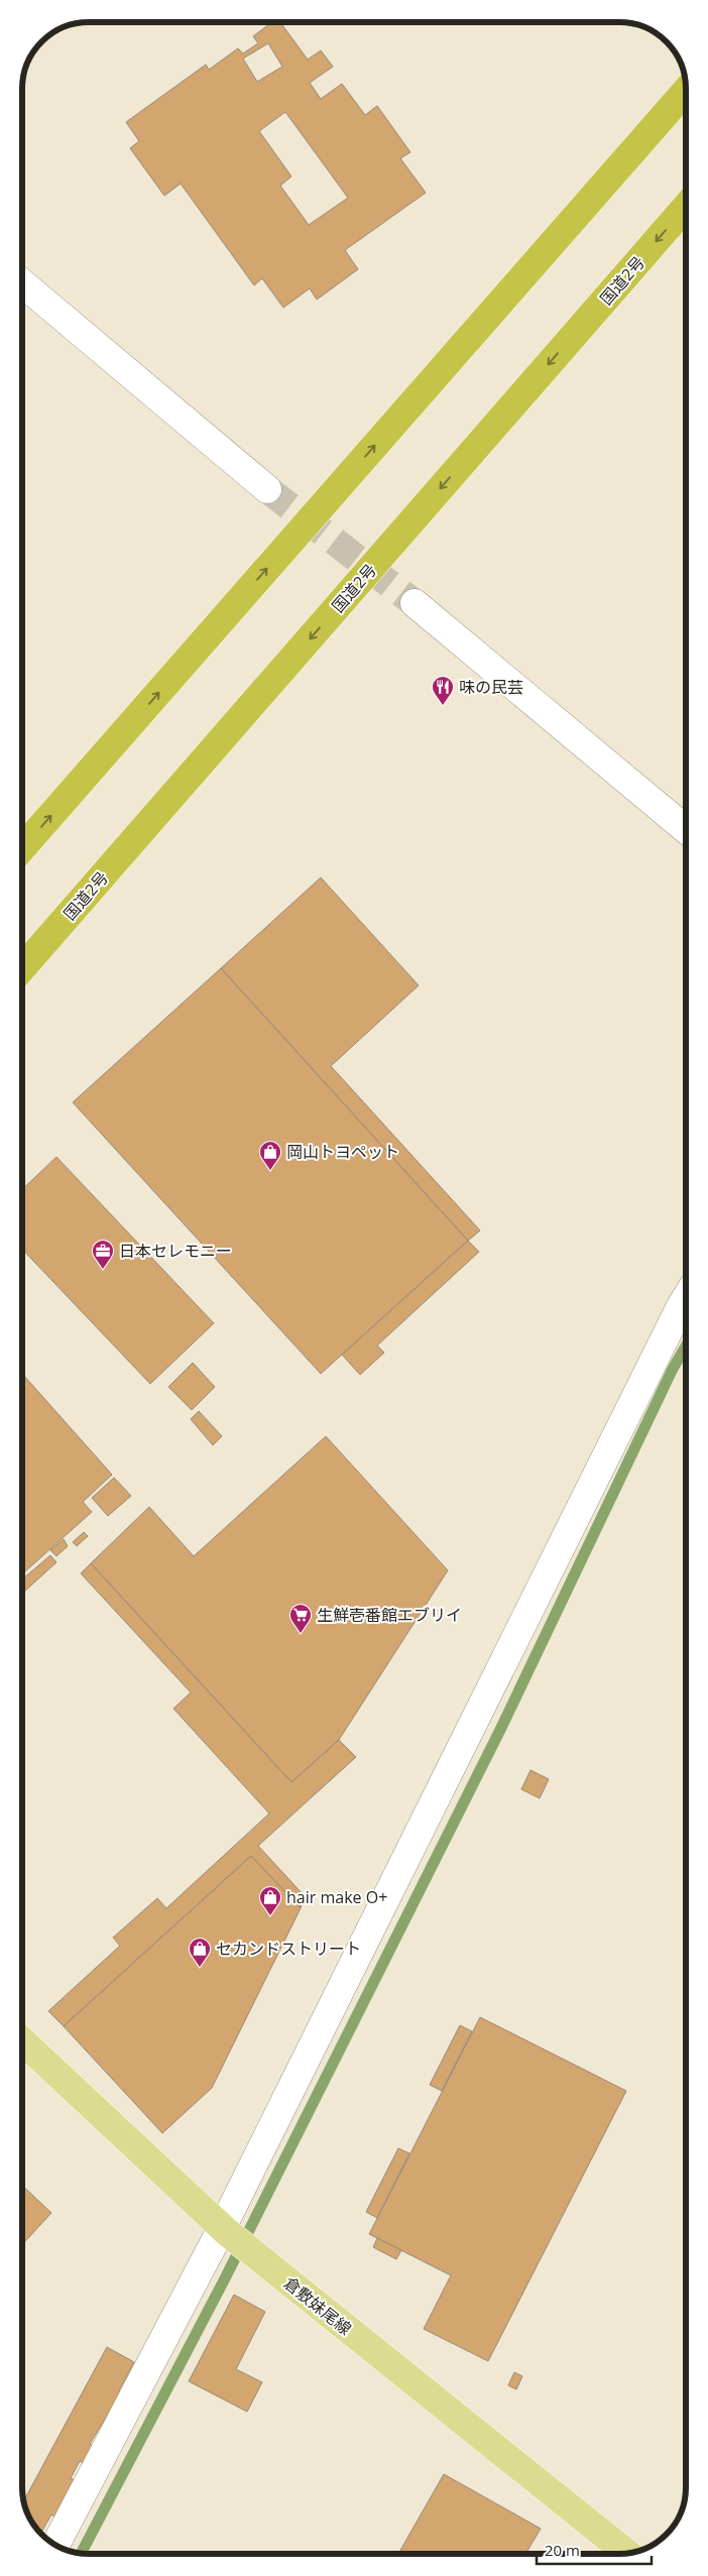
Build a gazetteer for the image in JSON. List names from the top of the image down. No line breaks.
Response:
{"streets":{"highway":["国道2号"],"main road":["倉敷妹尾線"]},"places":{"restaurant":["味の民芸"],"shop":["岡山トヨペット","hair make O+","セカンドストリート"],"office":["日本セレモニー"],"supermarket":["生鮮壱番館エブリイ"]},"scale_bar":"20 m"}
